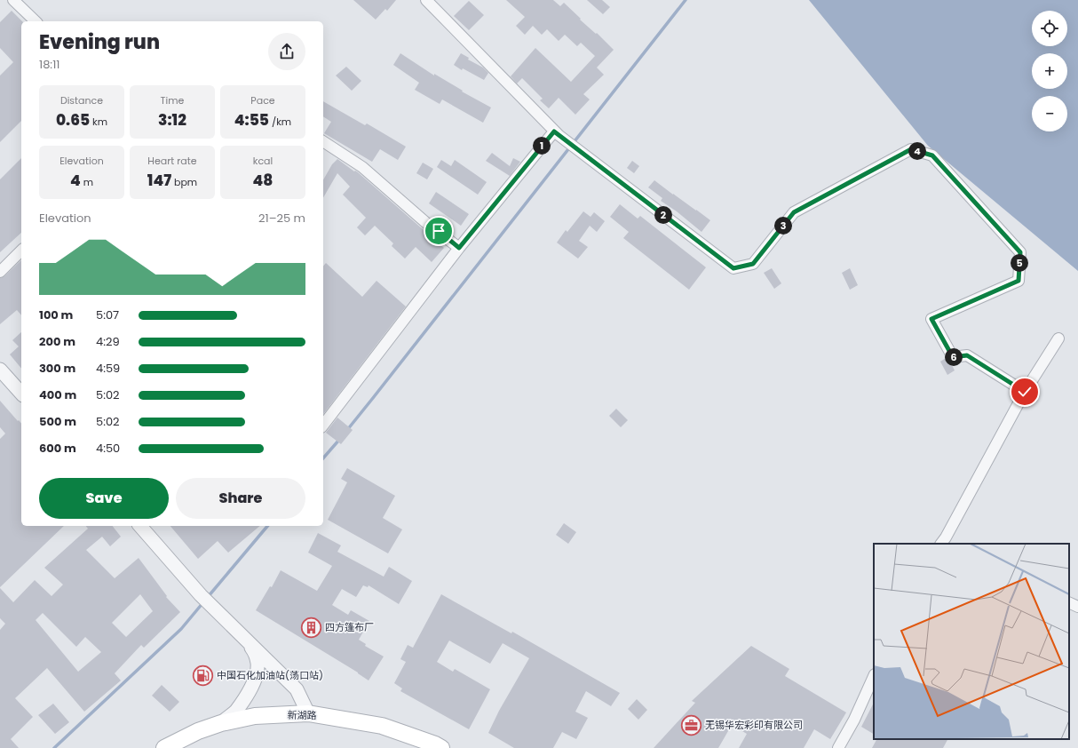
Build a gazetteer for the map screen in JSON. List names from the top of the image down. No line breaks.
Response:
{"streets":{"main road":["新湖路"]},"places":{"building":["四方篷布厂"],"fuel station":["中国石化加油站(荡口站)"],"office":["无锡华宏彩印有限公司"]},"page":{"map_buttons":["+","−"],"heading":["Evening run","18:11"],"stats":[["Distance","0.65 km"],["Time","3:12"],["Pace","4:55 /km"],["Elevation","4 m"],["Heart rate","147 bpm"],["kcal","48"]],"pins":["1","4","2","3","5","6"],"chart":["Elevation","21–25 m"],"list":[{"name":"100 m","note":"5:07"},{"name":"200 m","note":"4:29"},{"name":"300 m","note":"4:59"},{"name":"400 m","note":"5:02"},{"name":"500 m","note":"5:02"},{"name":"600 m","note":"4:50"}],"buttons":["Save","Share"]}}
